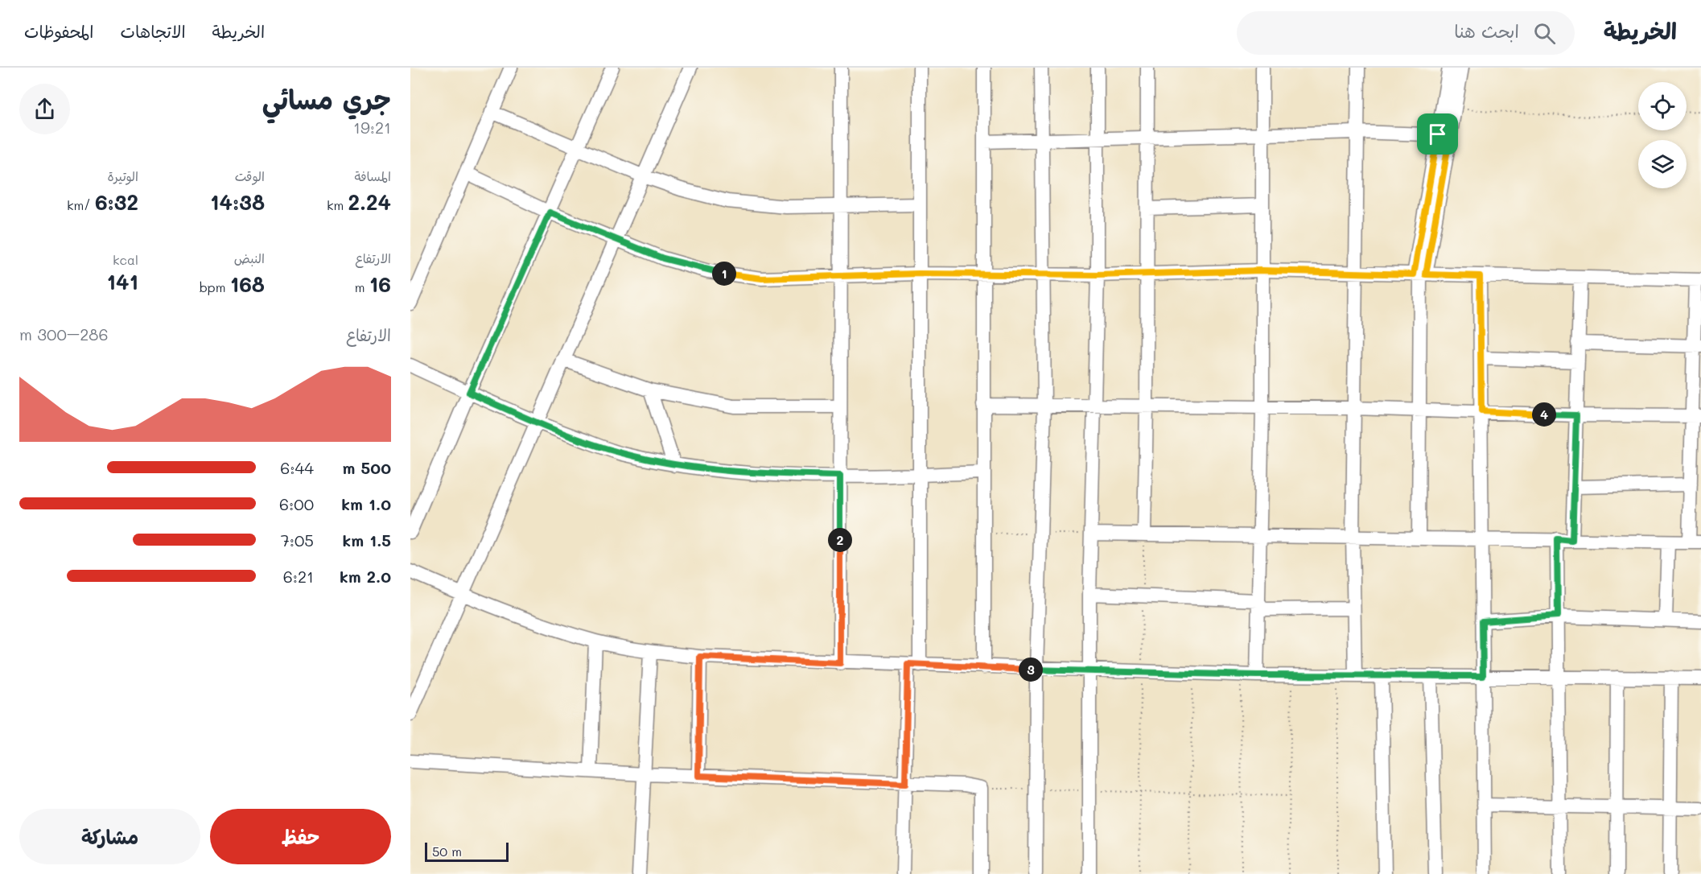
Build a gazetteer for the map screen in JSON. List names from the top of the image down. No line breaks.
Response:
{"scale_bar":"50 m","page":{"header":"الخريطة","search":"ابحث هنا","nav":["الخريطة","الاتجاهات","المحفوظات"],"heading":["جري مسائي","19:21"],"stats":[["المسافة","2.24 km"],["الوقت","14:38"],["الوتيرة","6:32 /km"],["الارتفاع","16 m"],["النبض","168 bpm"],["kcal","141"]],"pins":["1","4","2","3"],"chart":["الارتفاع","286–300 m"],"list":[{"name":"500 m","note":"6:44"},{"name":"1.0 km","note":"6:00"},{"name":"1.5 km","note":"7:05"},{"name":"2.0 km","note":"6:21"}],"buttons":["حفظ","مشاركة"],"scale":"50 m"}}
